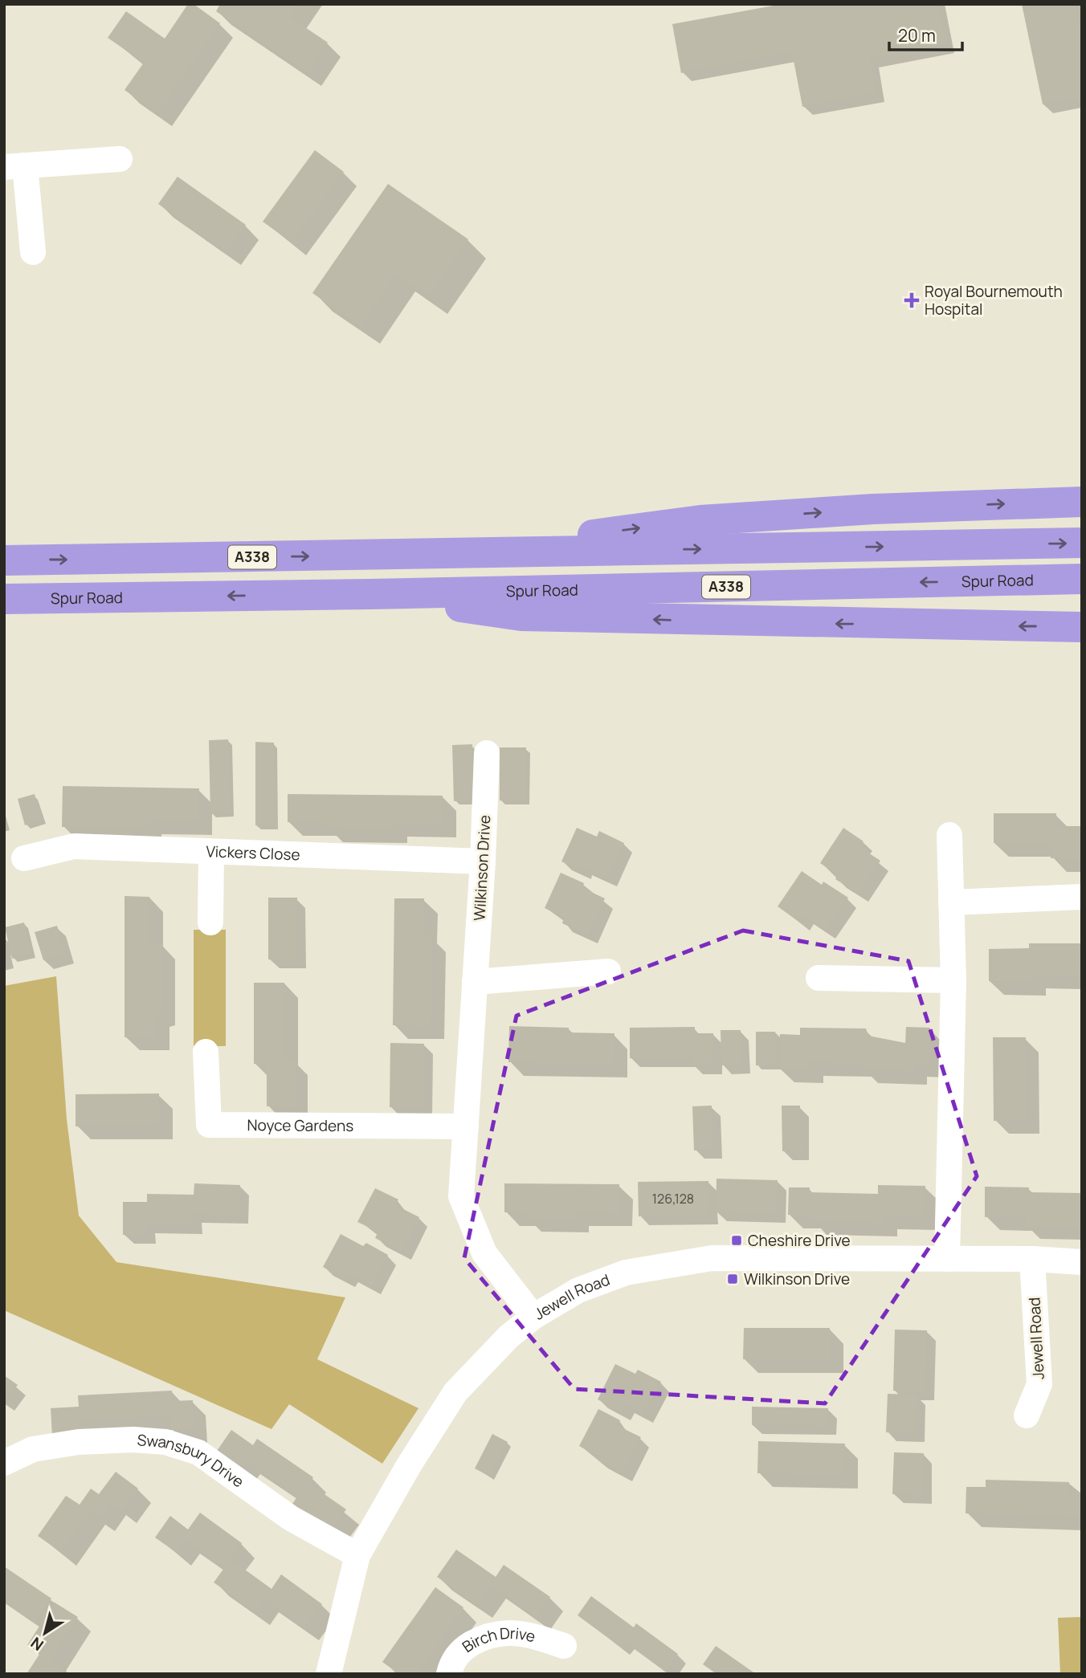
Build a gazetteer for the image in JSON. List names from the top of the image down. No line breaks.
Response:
{"streets":{"highway":["A338","Spur Road"],"street":["Vickers Close","Wilkinson Drive","Noyce Gardens","Jewell Road","Swansbury Drive","Birch Drive"]},"crossings":[["Vickers Close","Wilkinson Drive"],["Wilkinson Drive","Noyce Gardens"],["Wilkinson Drive","Jewell Road"],["Jewell Road","Swansbury Drive"]],"places":{"health":["Royal Bournemouth Hospital"],"transit":["Cheshire Drive","Wilkinson Drive"]},"house_numbers":["126,128"],"scale_bar":"20 m","north":"bottom left"}
